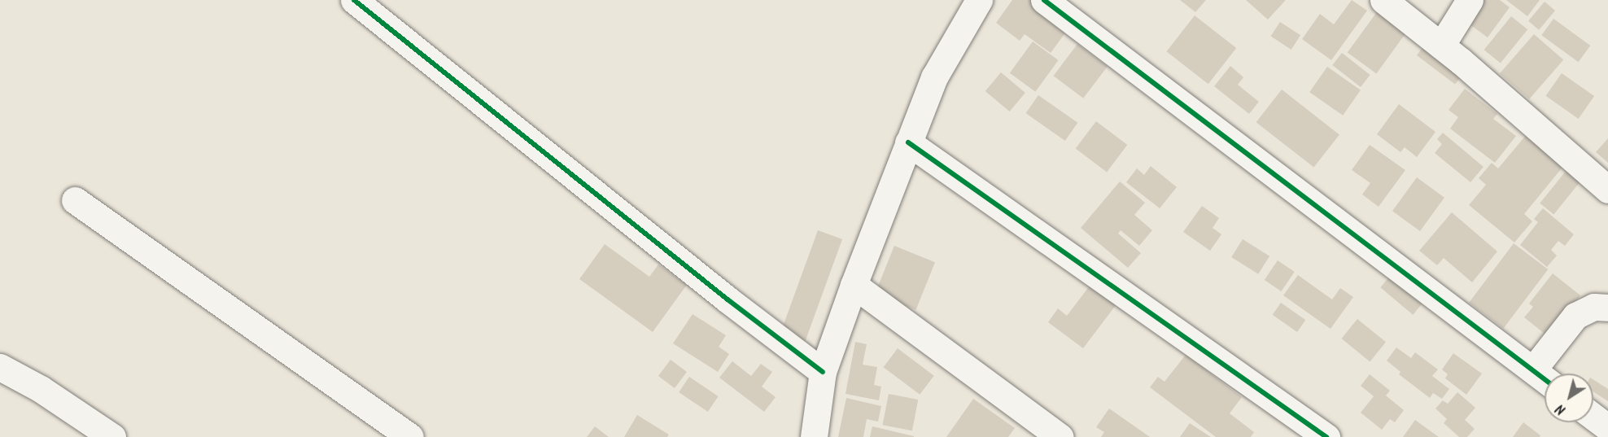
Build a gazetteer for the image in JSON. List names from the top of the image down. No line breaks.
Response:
{"north":"bottom left"}
